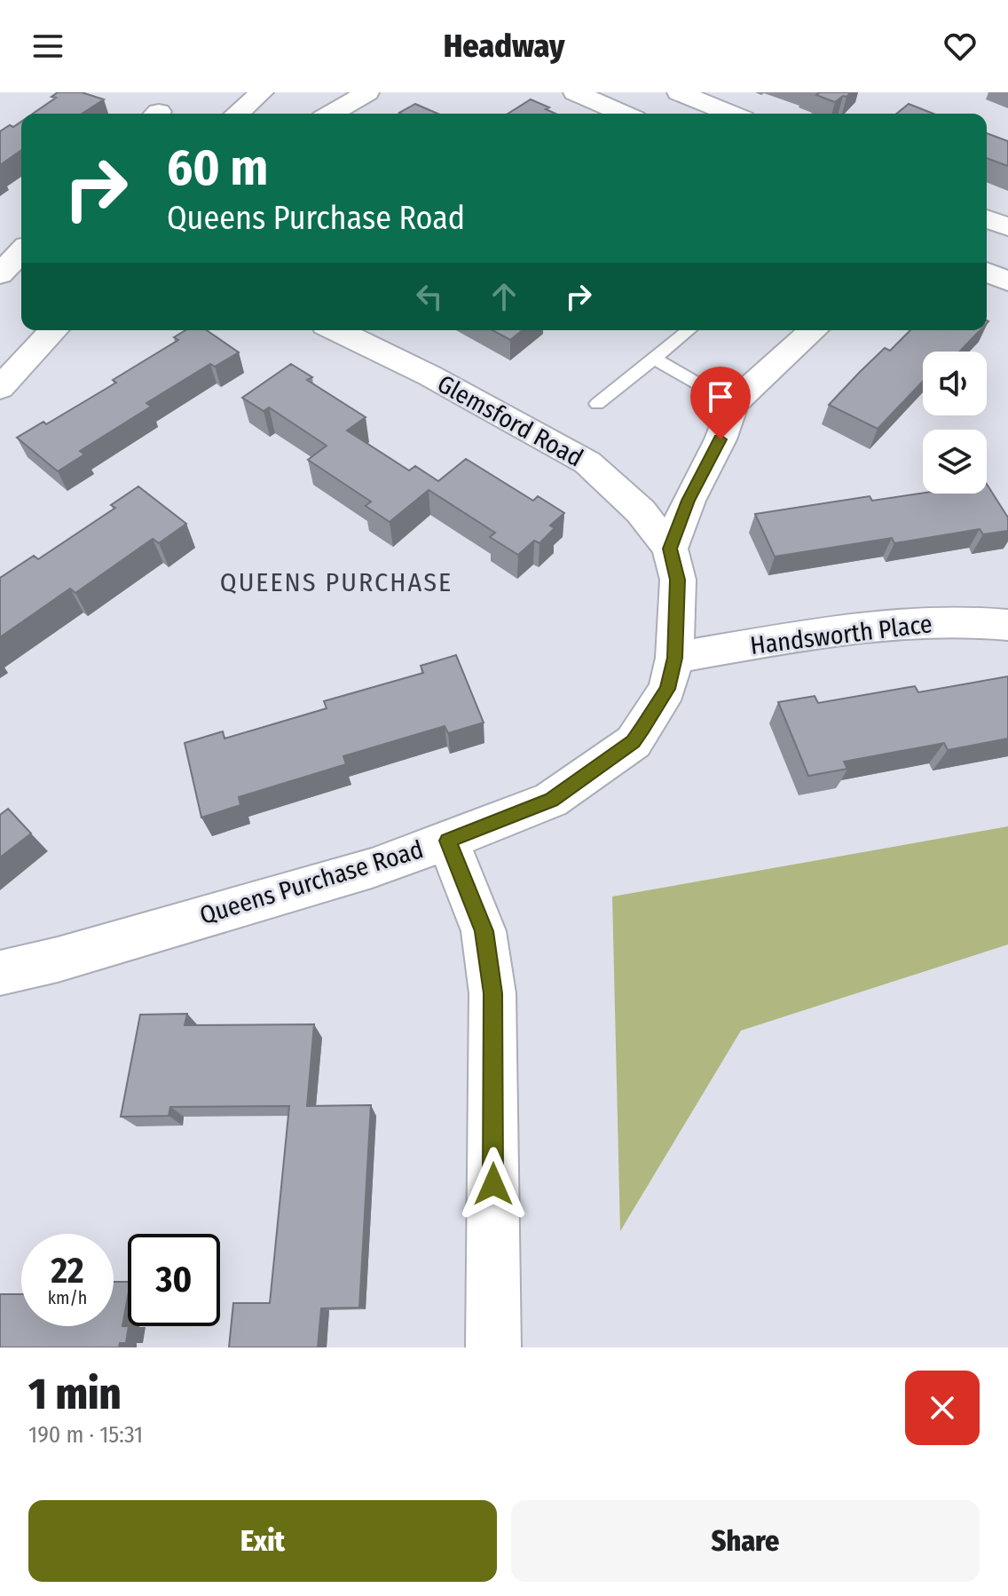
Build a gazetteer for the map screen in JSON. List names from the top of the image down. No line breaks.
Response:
{"streets":{"street":["Glemsford Road","Handsworth Place","Queens Purchase Road"]},"crossings":[["Glemsford Road","Queens Purchase Road"],["Handsworth Place","Queens Purchase Road"]],"districts":["QUEENS PURCHASE"],"page":{"header":"Headway","turn":["60 m","Queens Purchase Road"],"speed":"22 km/h","limit":"30","heading":["1 min","190 m · 15:31"],"buttons":["Exit","Share"]}}
